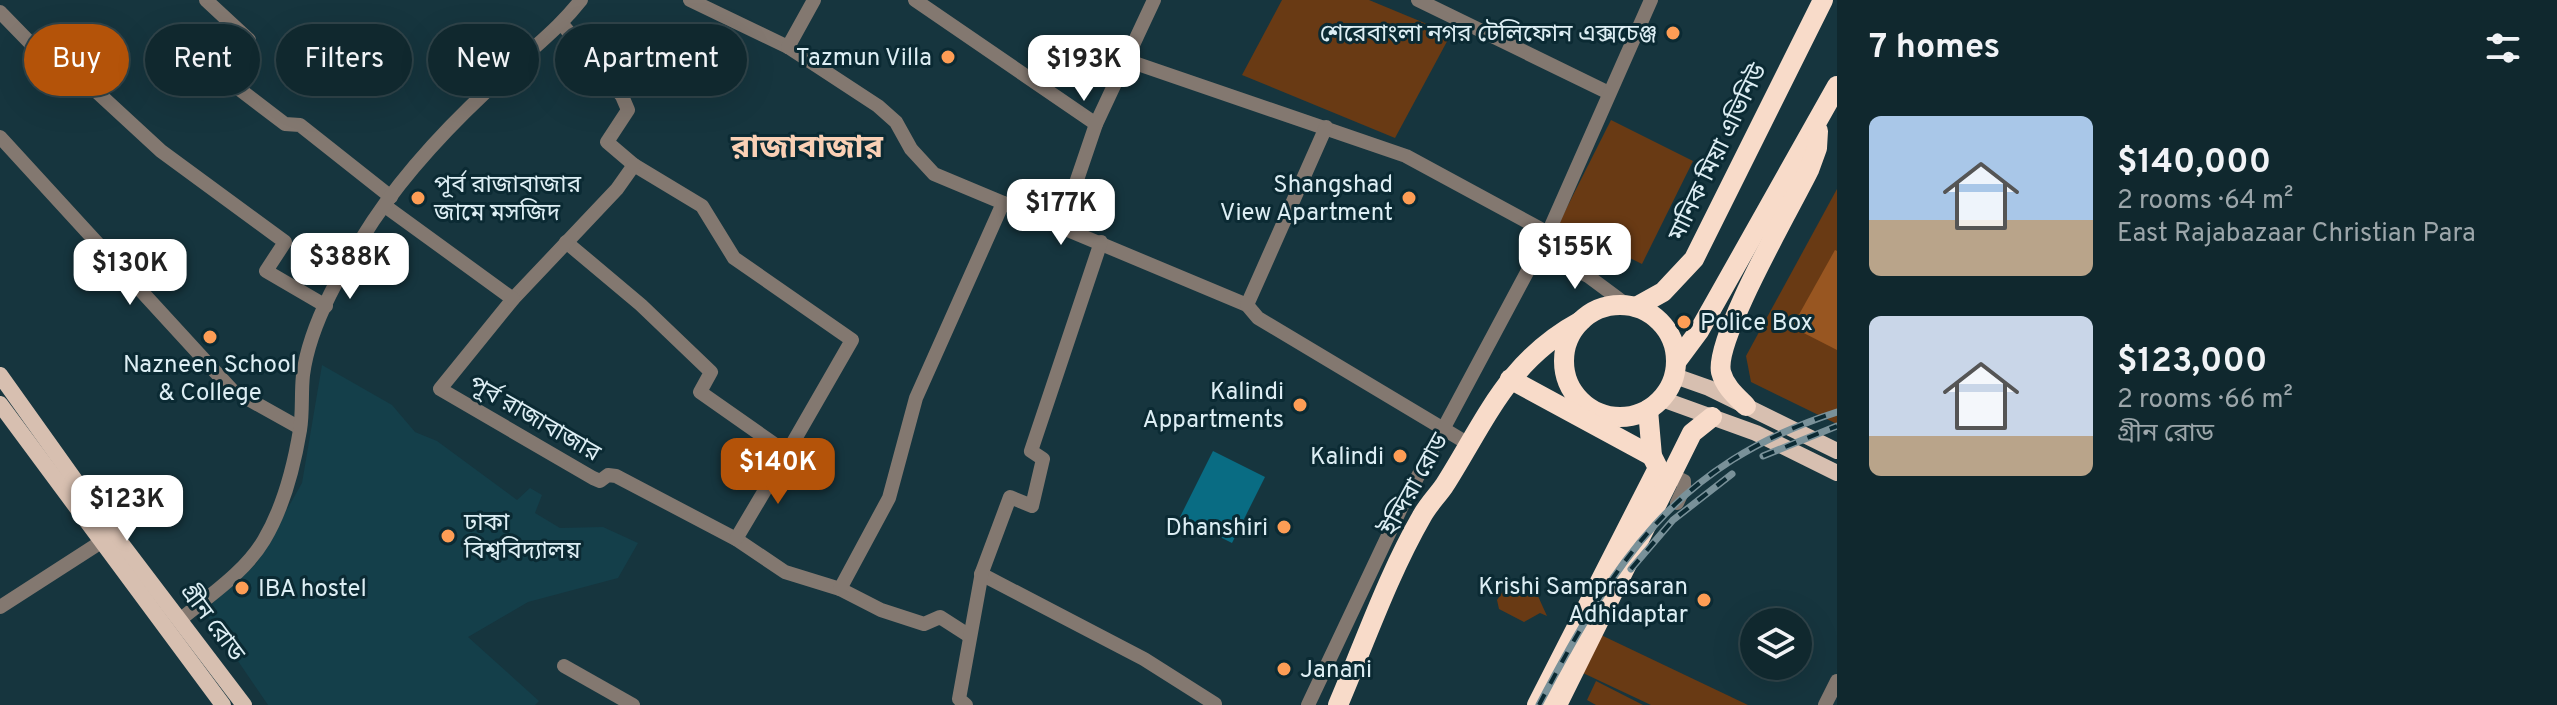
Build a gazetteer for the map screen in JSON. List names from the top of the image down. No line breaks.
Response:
{"streets":{"highway":["মানিক মিয়া এভিনিউ","ইন্দিরা রোড"],"main road":["গ্রীন রোড"],"street":["পূর্ব রাজাবাজার"]},"crossings":[["মানিক মিয়া এভিনিউ","ইন্দিরা রোড"]],"districts":["রাজাবাজার"],"places":["শেরেবাংলা নগর টেলিফোন এক্সচেঞ্জ","Tazmun Villa","পূর্ব রাজাবাজার জামে মসজিদ","Shangshad View Apartment","Police Box","Nazneen School & College","Kalindi Appartments","Kalindi","Dhanshiri","ঢাকা বিশ্ববিদ্যালয়","IBA hostel","Krishi Samprasaran Adhidaptar","Janani"],"page":{"heading":"7 homes","chip":["Buy","Rent","Filters","New","Apartment"],"price":["$193K","$177K","$155K","$388K","$130K","$140K","$123K"],"list":[{"name":"$140,000","note":"2 rooms · 64 m² · East Rajabazaar Christian Para"},{"name":"$123,000","note":"2 rooms · 66 m² · গ্রীন রোড"}]}}
